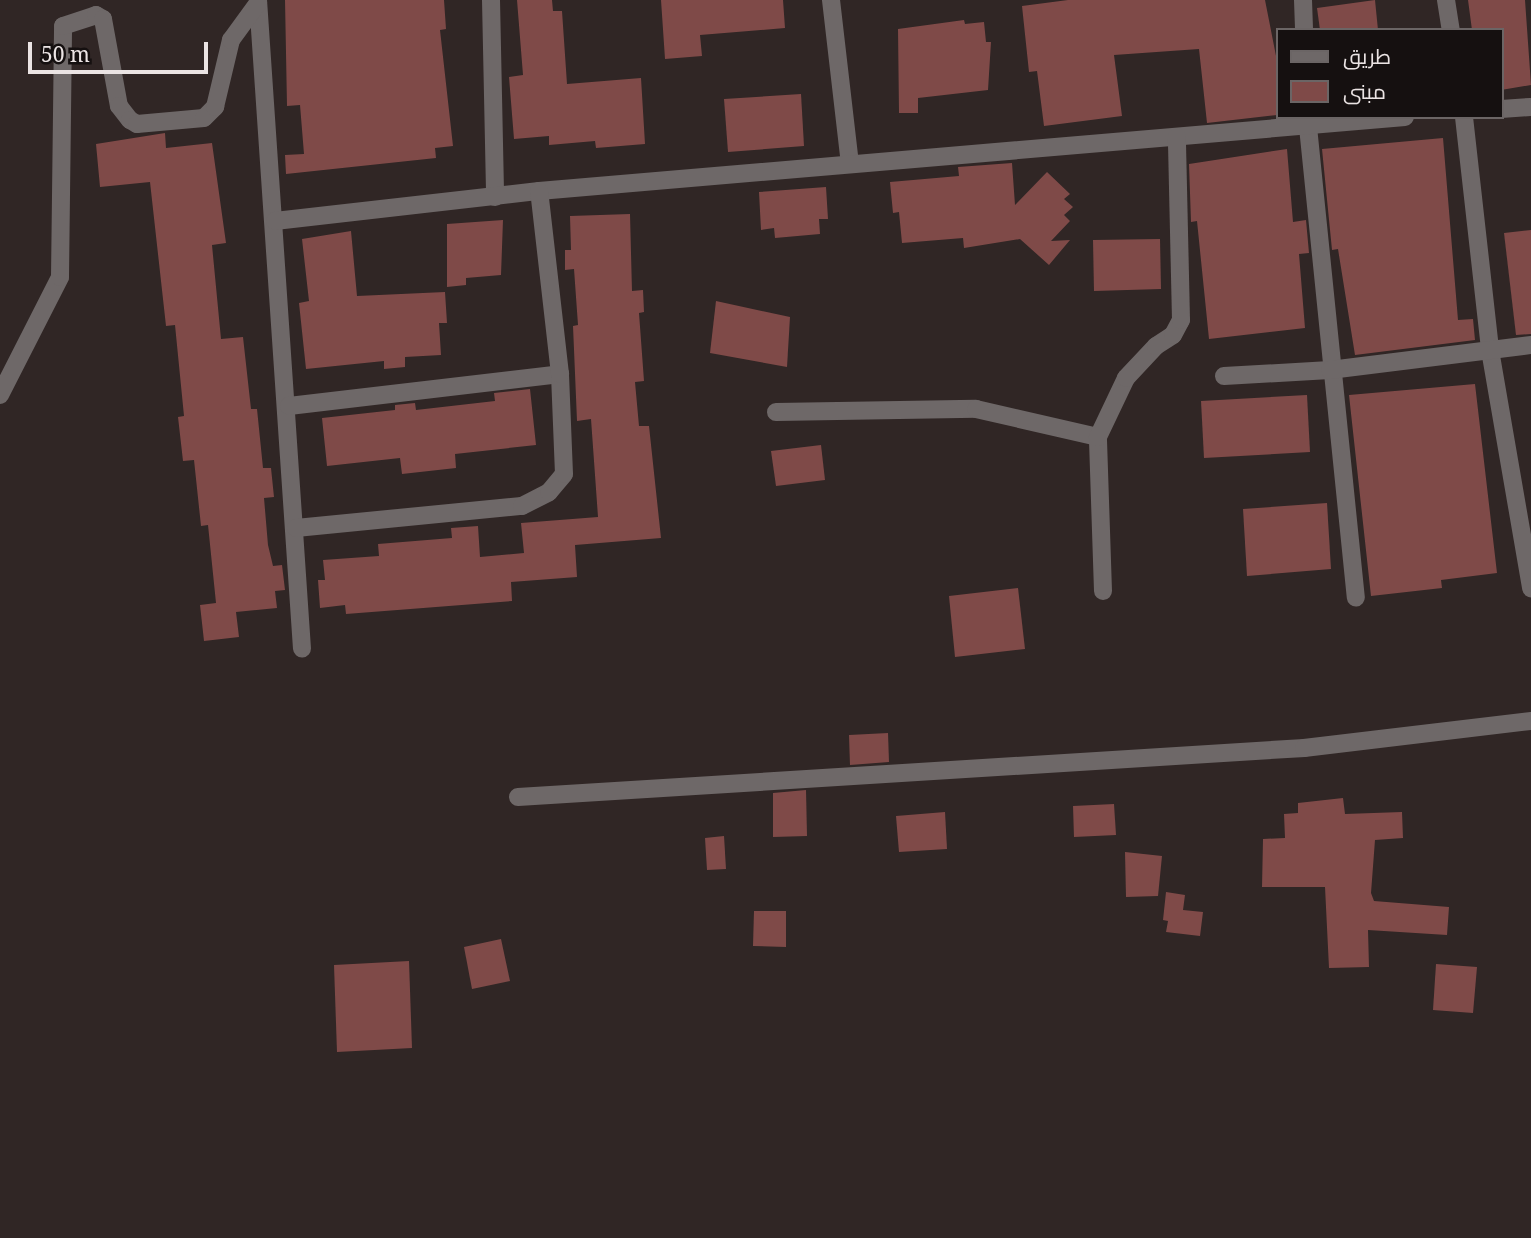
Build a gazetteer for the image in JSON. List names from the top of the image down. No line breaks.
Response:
{"legend":["طريق","مبنى"],"scale_bar":"50 m"}
